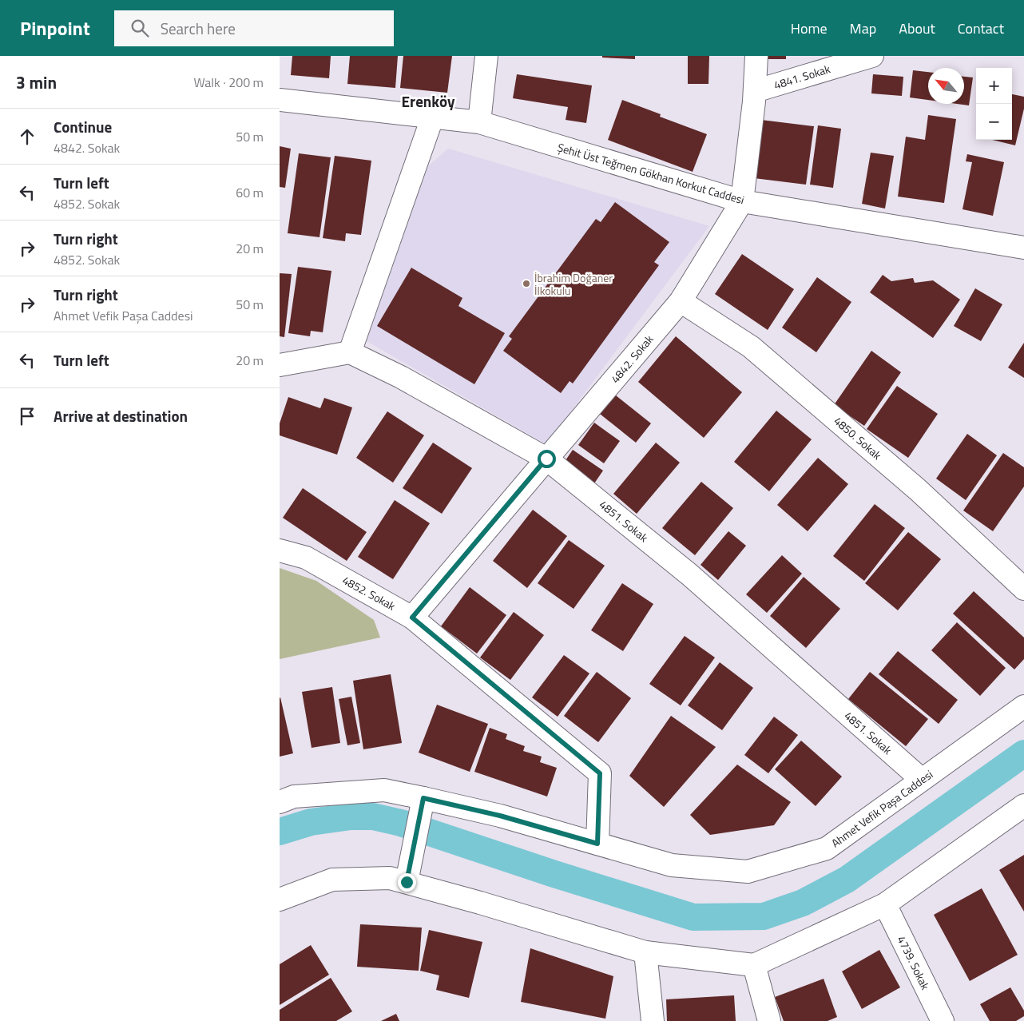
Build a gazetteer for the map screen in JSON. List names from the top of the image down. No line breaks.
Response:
{"streets":{"street":["4841. Sokak","Şehit Üst Teğmen Gökhan Korkut Caddesi","4842. Sokak","4850. Sokak","4851. Sokak","4852. Sokak","Ahmet Vefik Paşa Caddesi","4739. Sokak"]},"crossings":[["4841. Sokak","4842. Sokak"],["Şehit Üst Teğmen Gökhan Korkut Caddesi","4842. Sokak"],["4842. Sokak","4850. Sokak"],["4842. Sokak","4851. Sokak"],["4842. Sokak","4852. Sokak"],["4851. Sokak","Ahmet Vefik Paşa Caddesi"],["4852. Sokak","Ahmet Vefik Paşa Caddesi"]],"districts":["Erenköy"],"places":["İbrahim Doğaner İlkokulu"],"north":"top left","page":{"header":"Pinpoint","search":"Search here","nav":["Home","Map","About","Contact"],"heading":["3 min","Walk · 200 m"],"map_buttons":["+","−"],"list":[["Continue","4842. Sokak","50 m"],["Turn left","4852. Sokak","60 m"],["Turn right","4852. Sokak","20 m"],["Turn right","Ahmet Vefik Paşa Caddesi","50 m"],["Turn left","20 m"],"Arrive at destination"]}}
